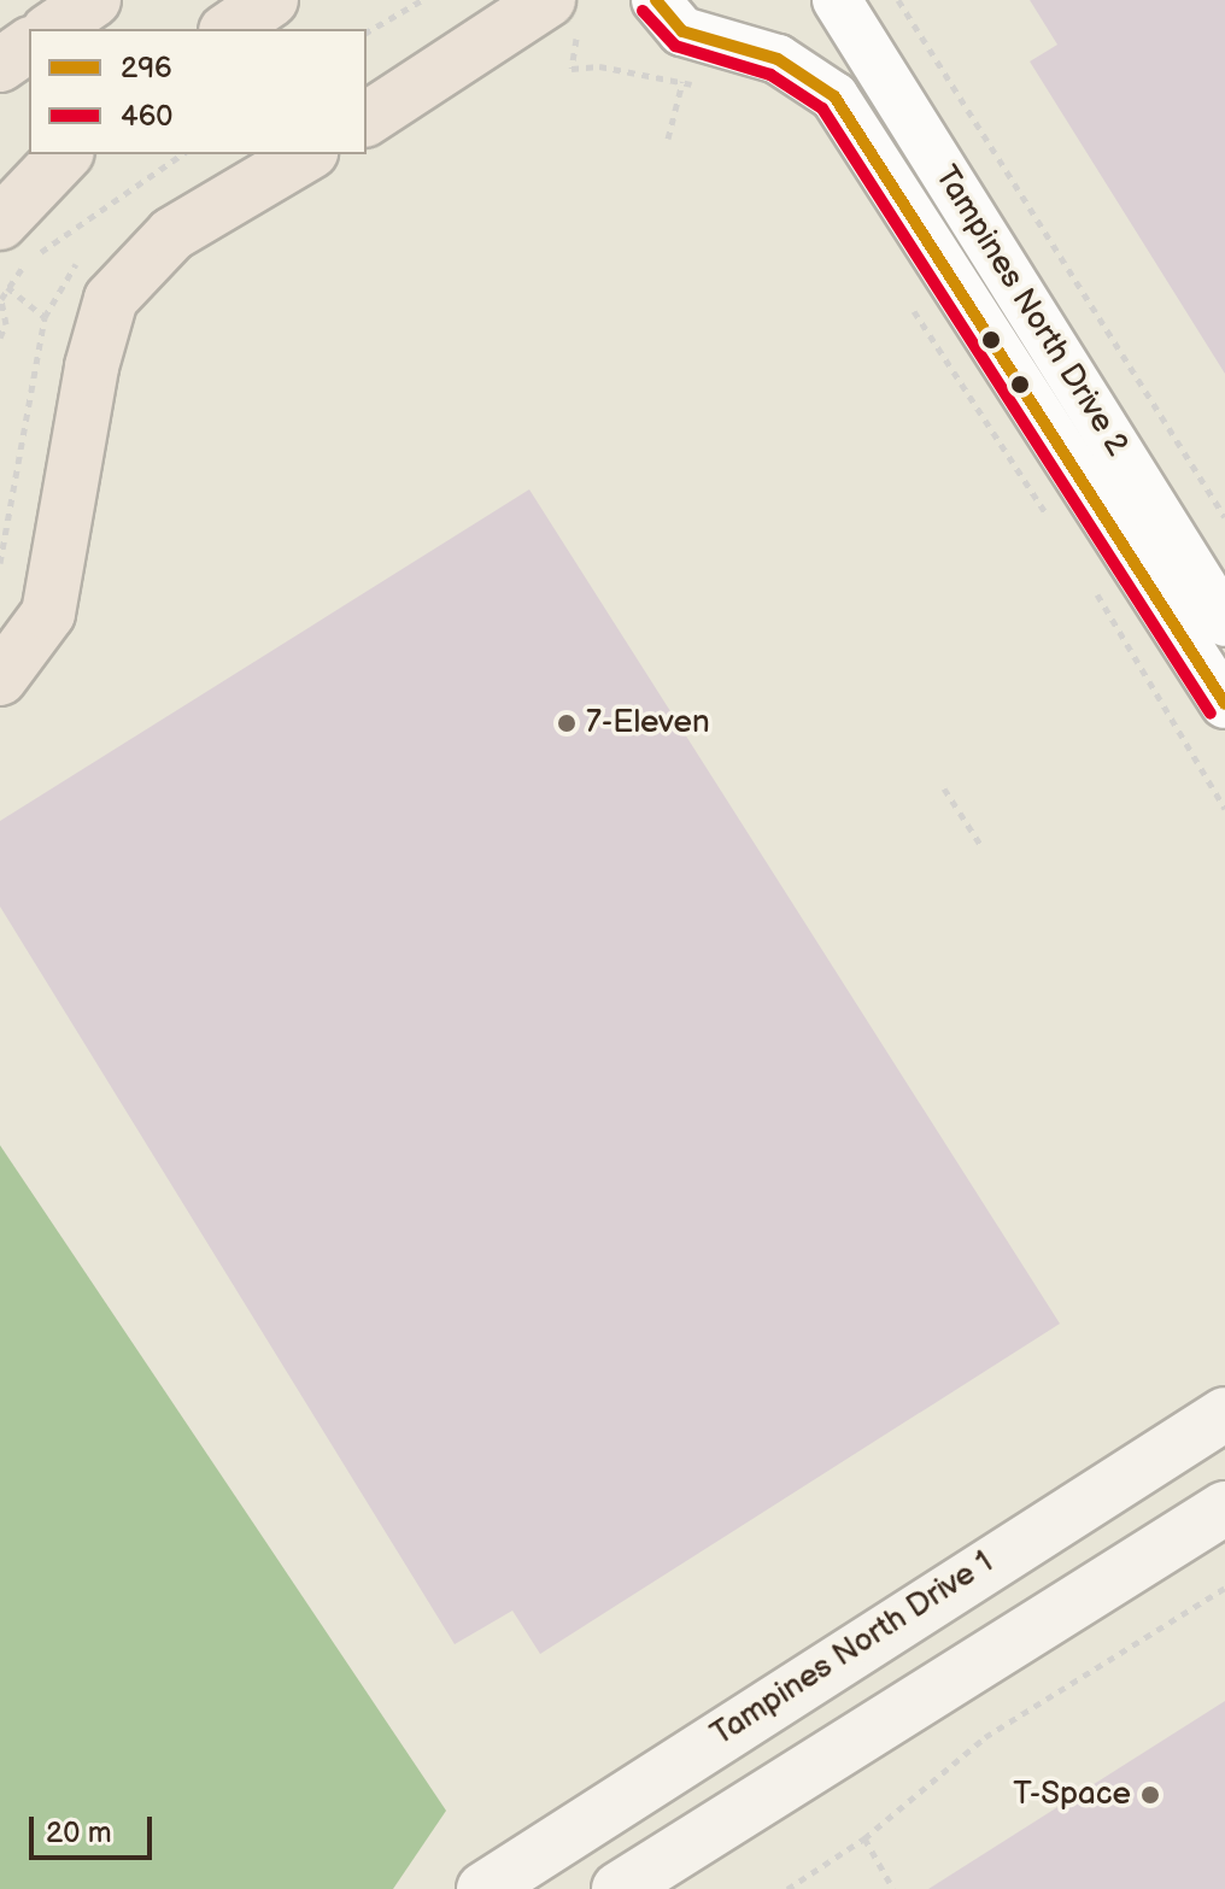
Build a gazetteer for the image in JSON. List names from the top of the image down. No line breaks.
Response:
{"streets":{"street":["Tampines North Drive 2","Tampines North Drive 1"]},"places":["7-Eleven","T-Space"],"lines":["transit line 296","transit line 460"],"legend":["296","460"],"scale_bar":"20 m"}
